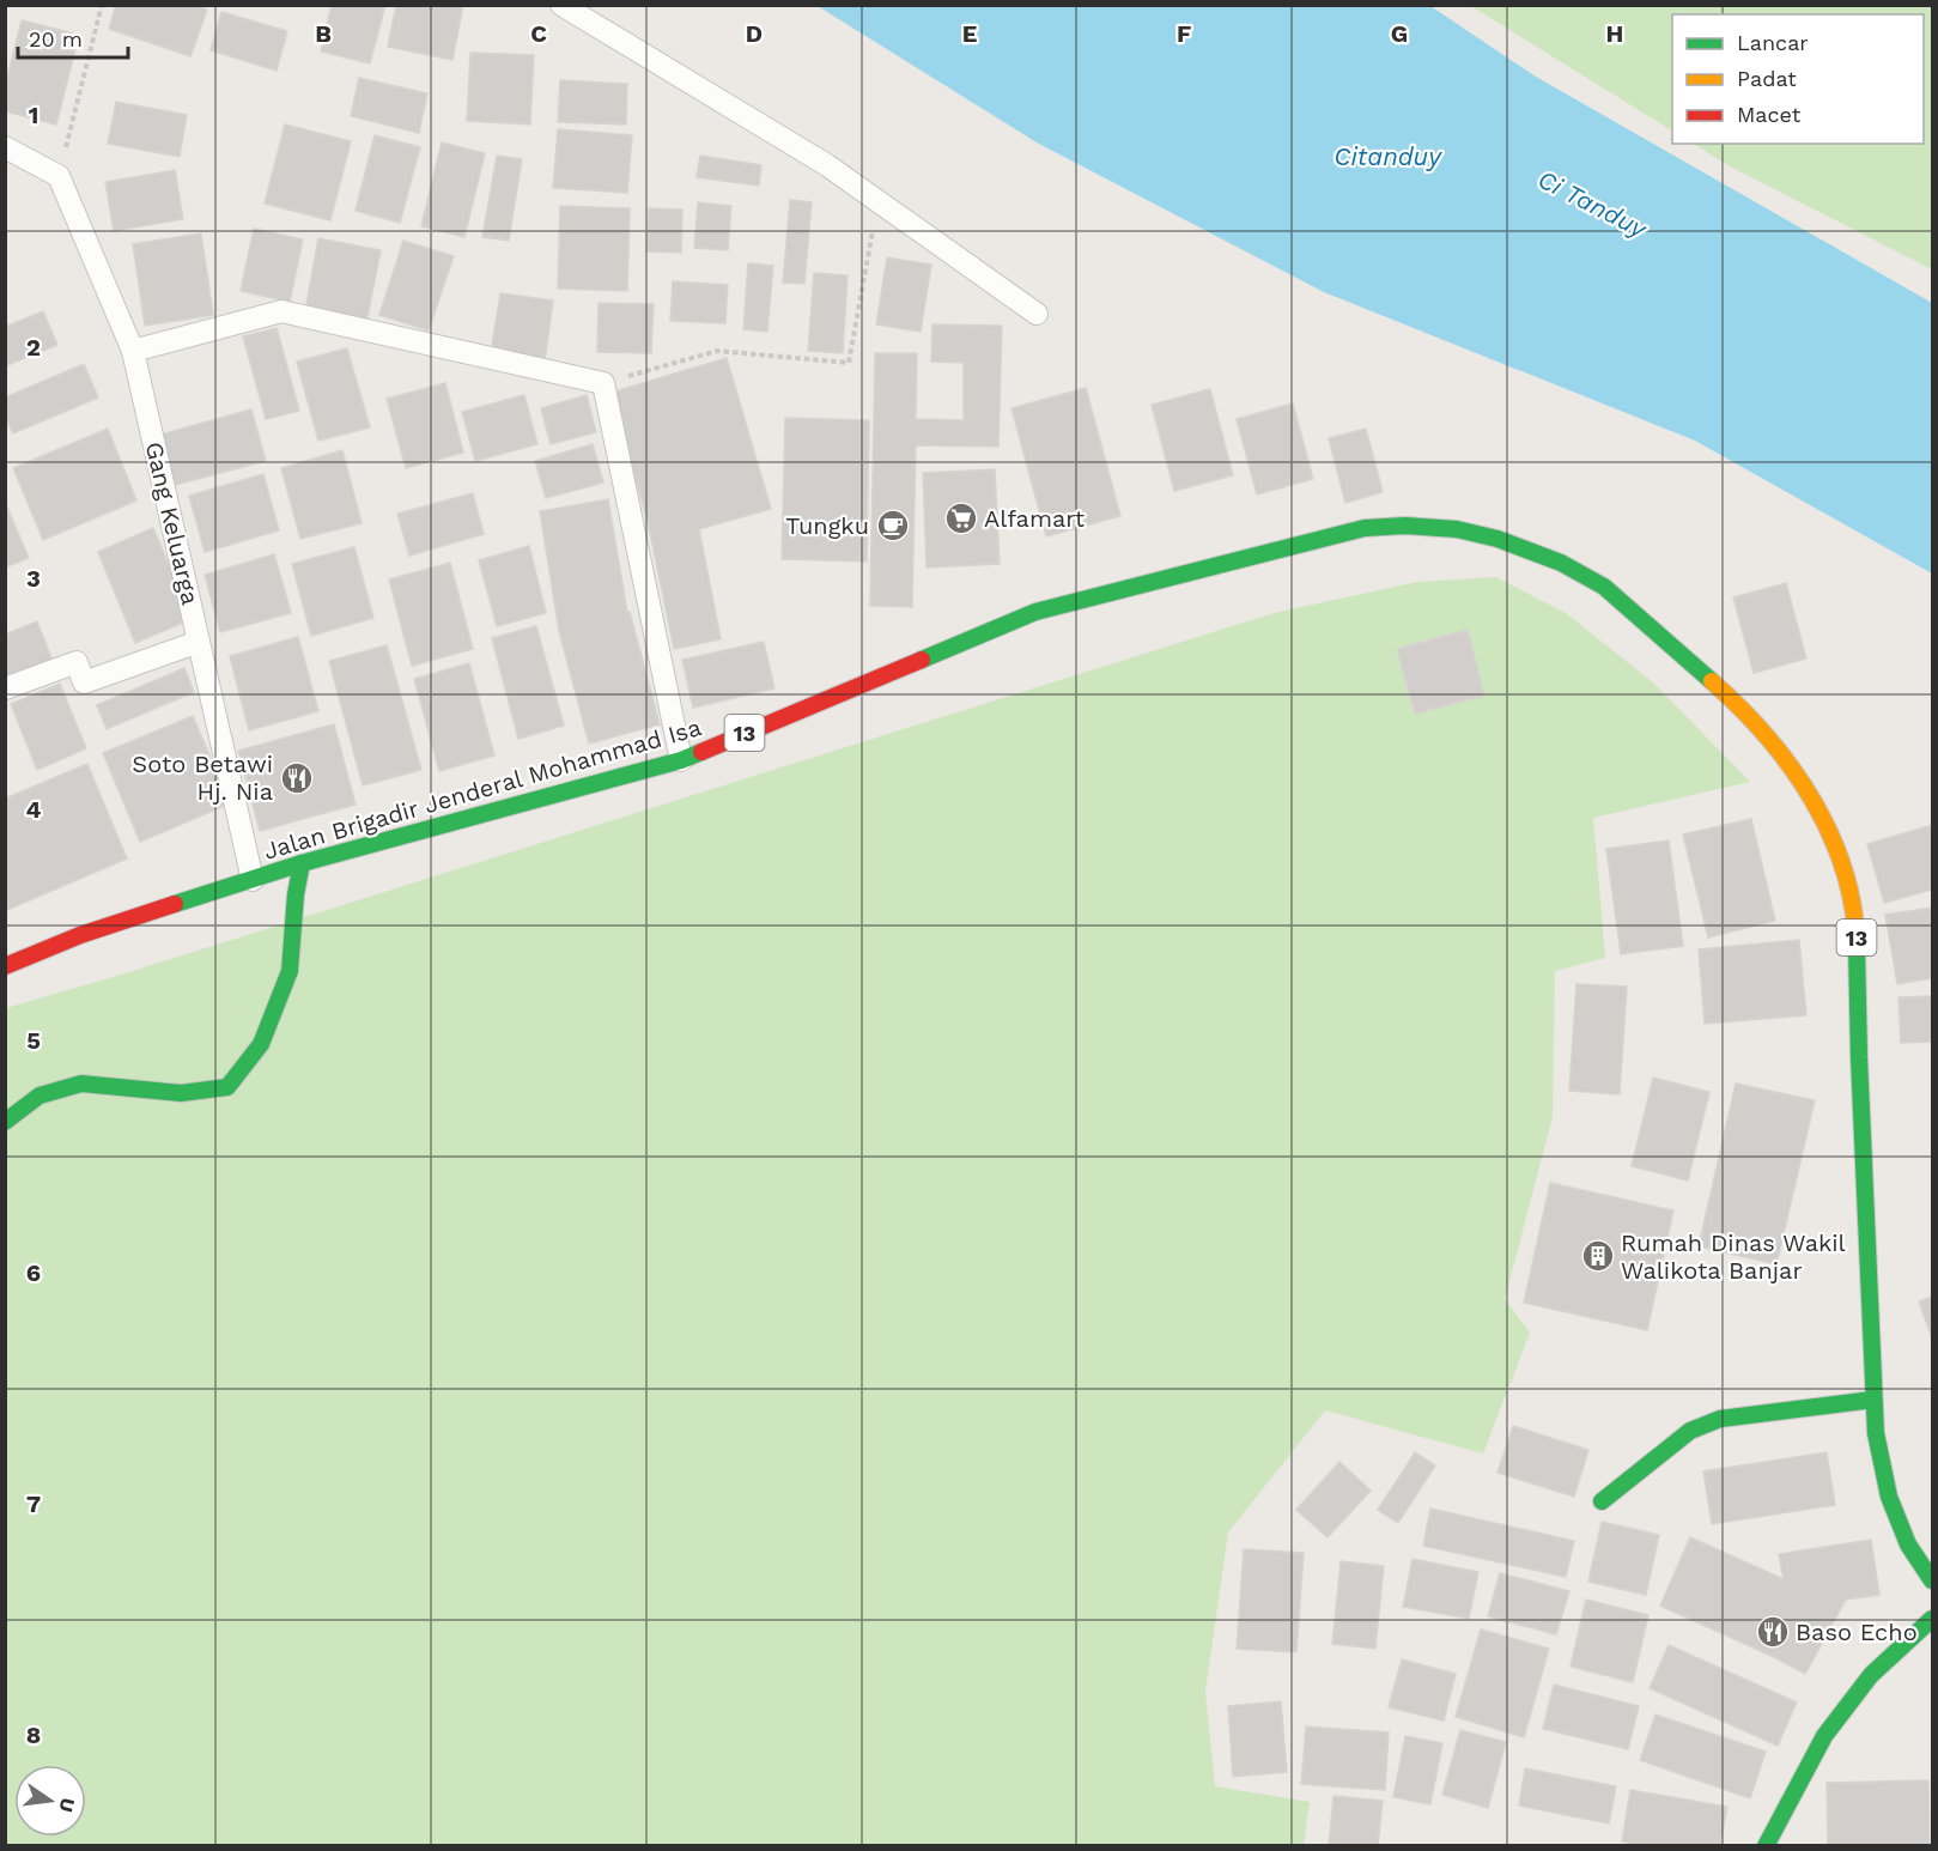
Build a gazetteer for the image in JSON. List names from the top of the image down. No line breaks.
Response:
{"streets":{"main road":["13","Jalan Brigadir Jenderal Mohammad Isa"],"lane":["Gang Keluarga"]},"crossings":[["Gang Keluarga","Jalan Brigadir Jenderal Mohammad Isa"]],"water":["Citanduy","Ci Tanduy"],"places":{"supermarket":["Alfamart"],"cafe":["Tungku"],"restaurant":["Soto Betawi Hj. Nia","Baso Echo"],"building":["Rumah Dinas Wakil Walikota Banjar"]},"legend":["Lancar","Padat","Macet"],"scale_bar":"20 m","north":"right","grid":{"columns":["B","C","D","E","F","G","H"],"rows":["1","2","3","4","5","6","7","8"]}}
